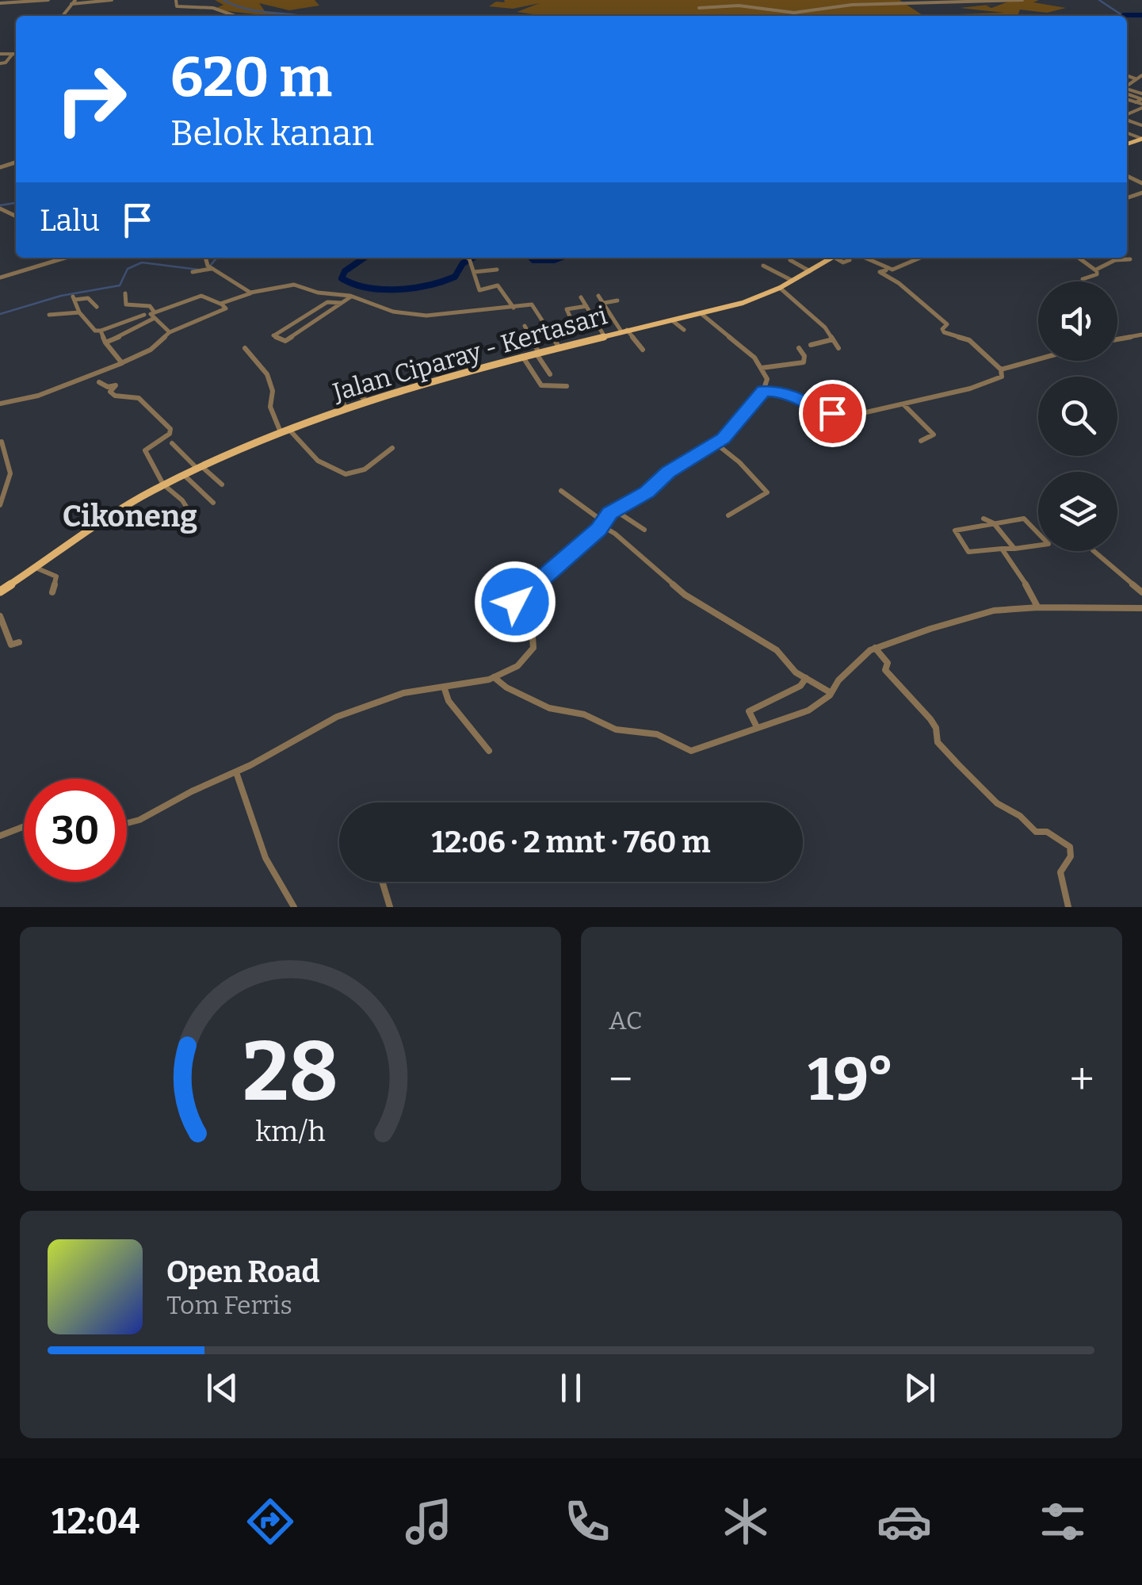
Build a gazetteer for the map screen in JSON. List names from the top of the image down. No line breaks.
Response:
{"streets":{"main road":["Jalan Ciparay - Kertasari"]},"districts":["Cikoneng"],"page":{"turn":["620 m","Belok kanan"],"then":"Lalu","limit":"30","trip":"12:06 · 2 mnt · 760 m","tile":"AC","heat":["−","19°","+"],"song":["Open Road","Tom Ferris"],"tabs":"12:04","gauge":["28","km/h"]}}
